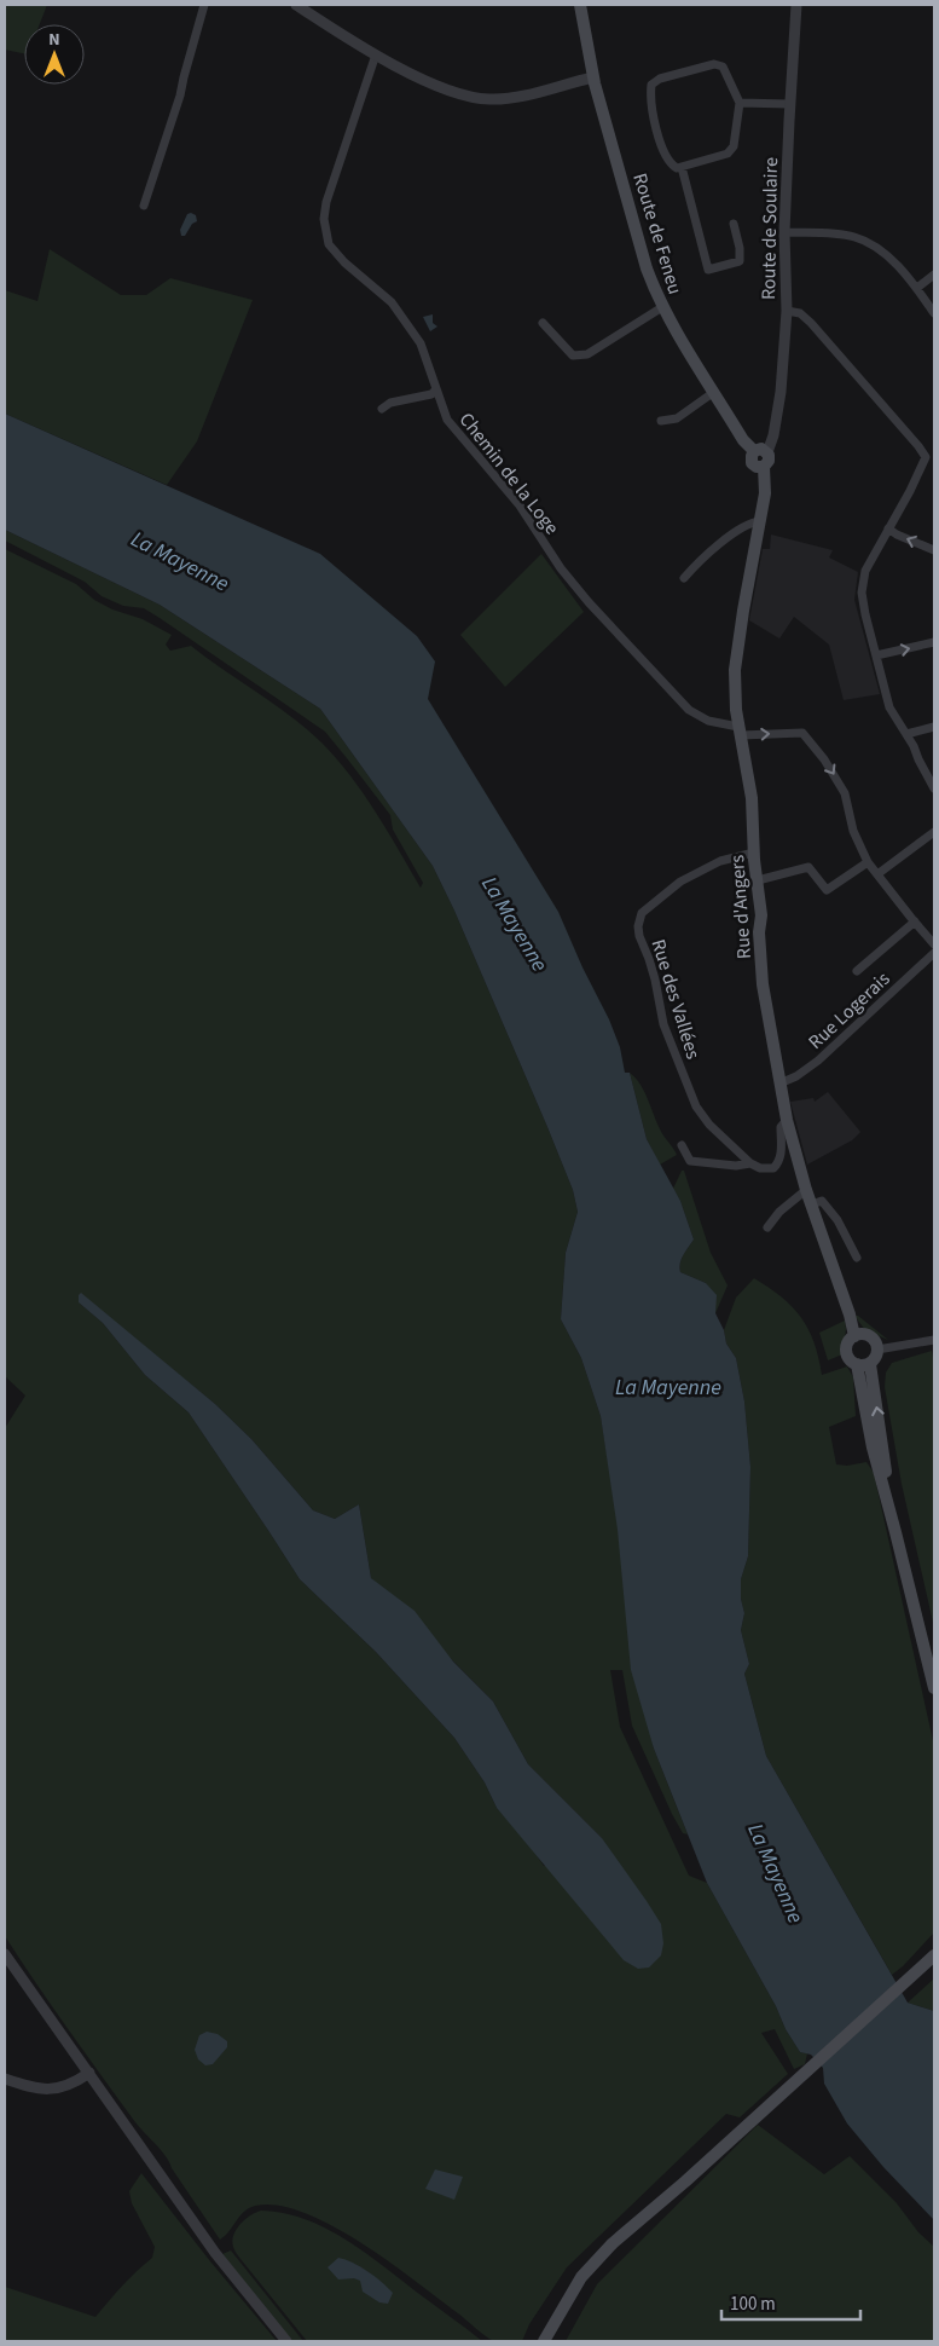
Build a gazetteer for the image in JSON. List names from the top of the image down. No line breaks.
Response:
{"streets":{"main road":["Route de Feneu","Rue d'Angers"],"street":["Route de Soulaire","Chemin de la Loge","Rue des Vallées","Rue Logerais"]},"crossings":[["Route de Soulaire","Route de Feneu"],["Route de Feneu","Rue d'Angers"],["Chemin de la Loge","Rue d'Angers"],["Rue d'Angers","Rue des Vallées"],["Rue d'Angers","Rue Logerais"]],"water":["La Mayenne"],"scale_bar":"100 m","north":"top"}
